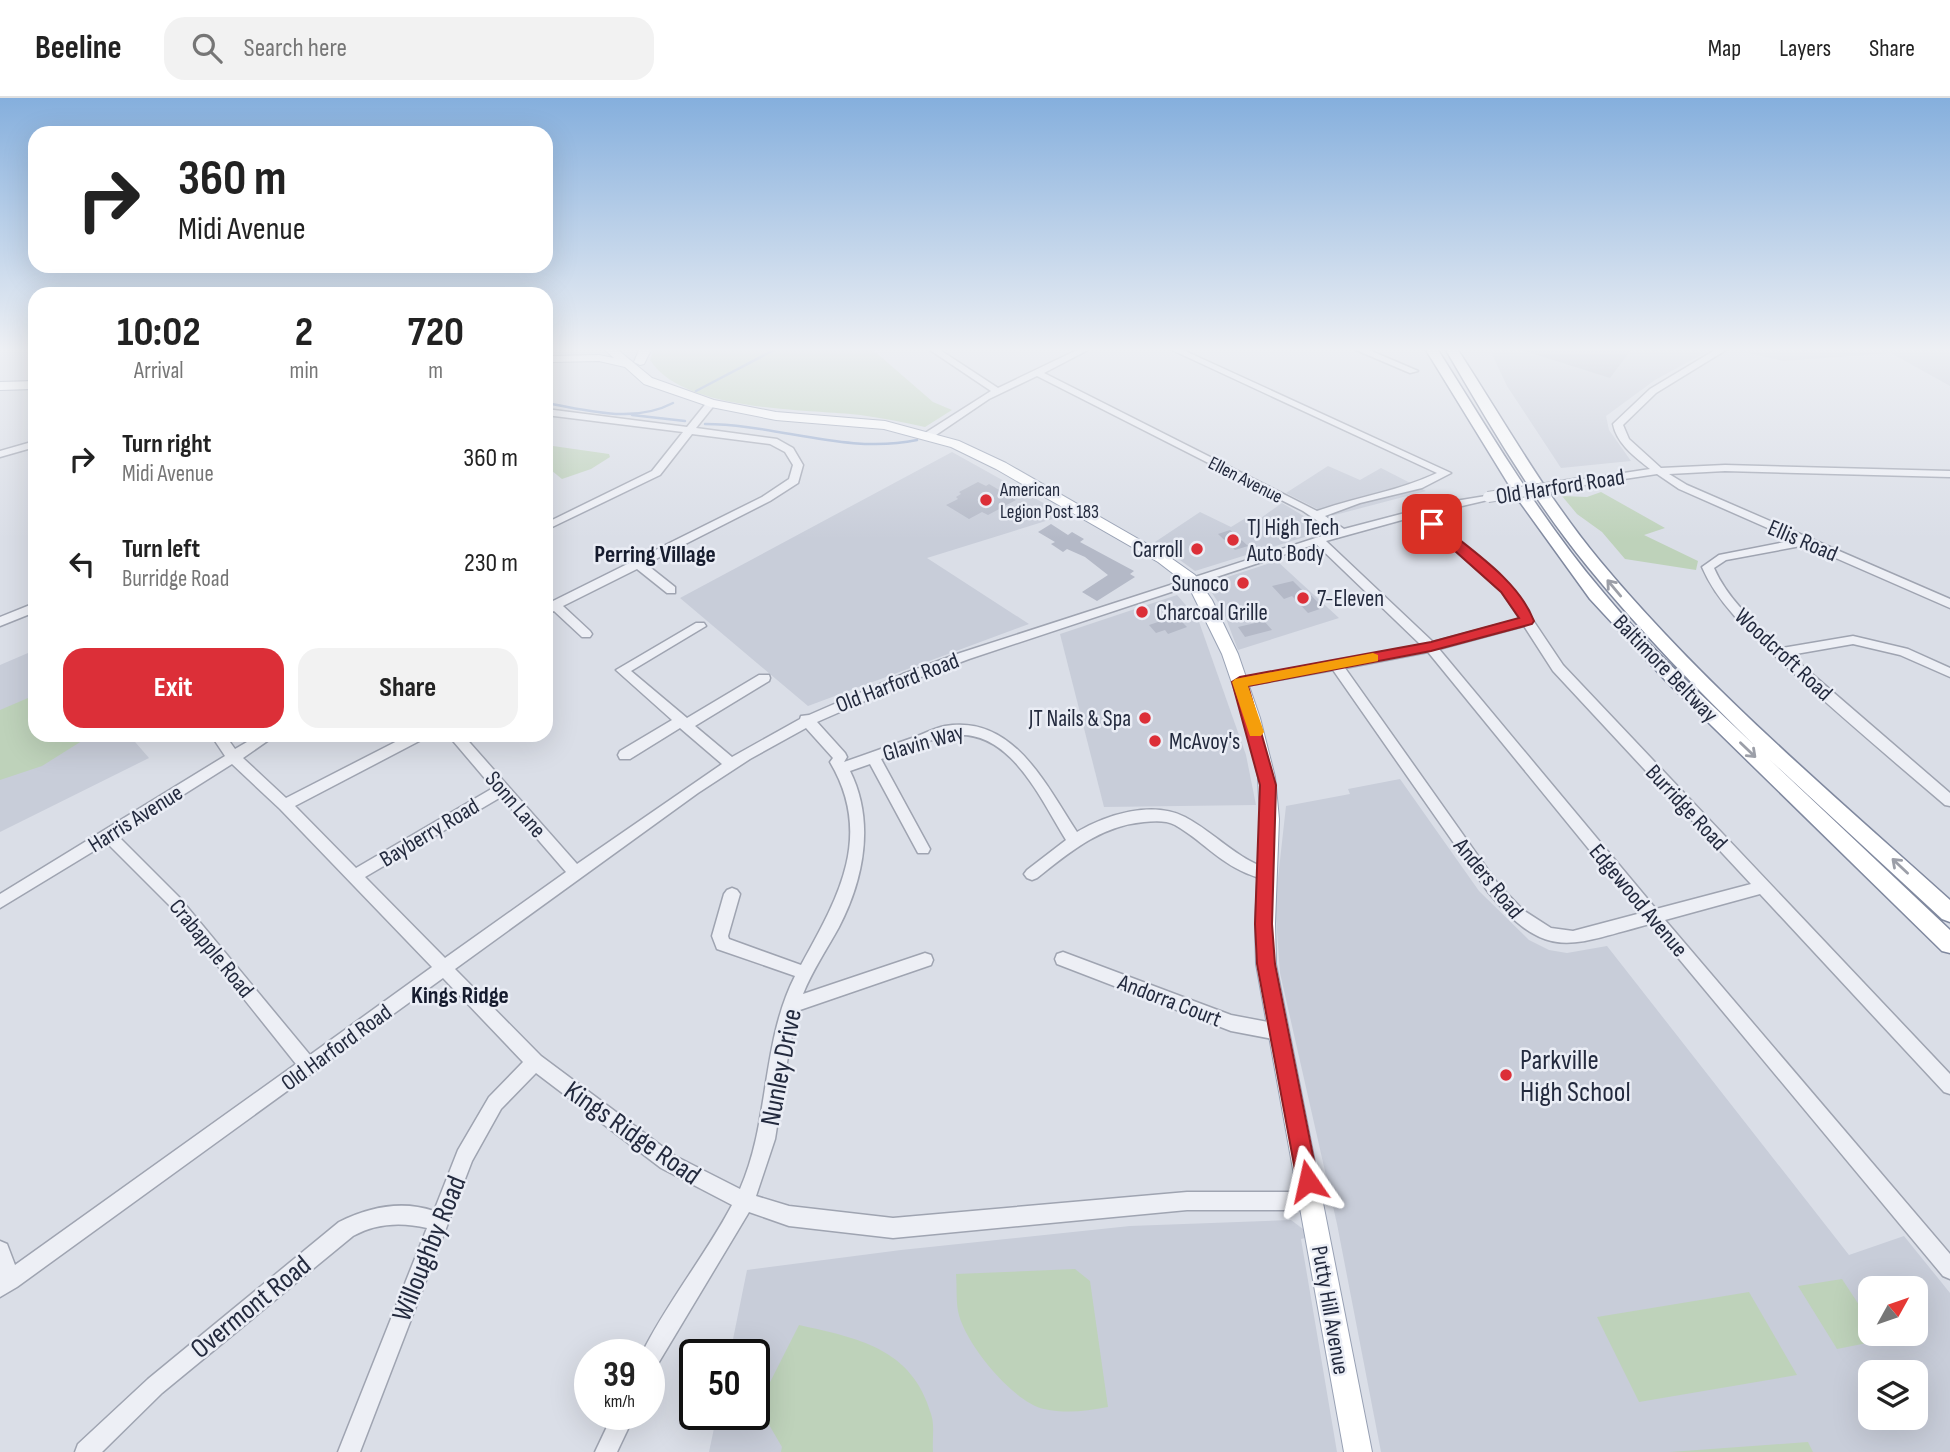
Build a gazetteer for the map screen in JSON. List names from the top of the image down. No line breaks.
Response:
{"streets":{"highway":["Baltimore Beltway"],"main road":["Putty Hill Avenue"],"street":["Ellen Avenue","Old Harford Road","Ellis Road","Woodcroft Road","Glavin Way","Sonn Lane","Burridge Road","Harris Avenue","Bayberry Road","Anders Road","Edgewood Avenue","Crabapple Road","Andorra Court","Nunley Drive","Kings Ridge Road","Willoughby Road","Overmont Road"]},"crossings":[["Ellen Avenue","Old Harford Road"],["Old Harford Road","Ellis Road"],["Old Harford Road","Sonn Lane"],["Old Harford Road","Edgewood Avenue"],["Old Harford Road","Crabapple Road"],["Old Harford Road","Kings Ridge Road"],["Old Harford Road","Putty Hill Avenue"],["Ellis Road","Woodcroft Road"],["Glavin Way","Nunley Drive"],["Sonn Lane","Bayberry Road"],["Burridge Road","Anders Road"],["Harris Avenue","Crabapple Road"],["Harris Avenue","Kings Ridge Road"],["Bayberry Road","Kings Ridge Road"],["Anders Road","Edgewood Avenue"],["Andorra Court","Putty Hill Avenue"],["Nunley Drive","Kings Ridge Road"],["Kings Ridge Road","Willoughby Road"],["Kings Ridge Road","Putty Hill Avenue"],["Willoughby Road","Overmont Road"]],"districts":["Perring Village","Kings Ridge"],"places":["American Legion Post 183","TJ High Tech Auto Body","Carroll","Sunoco","7-Eleven","Charcoal Grille","JT Nails & Spa","McAvoy's","Parkville High School"],"north":"top right","page":{"header":"Beeline","search":"Search here","nav":["Map","Layers","Share"],"turn":["360 m","Midi Avenue"],"eta":["10:02","Arrival","2","min","720","m"],"list":[{"name":"Turn right","note":"Midi Avenue","value":"360 m"},{"name":"Turn left","note":"Burridge Road","value":"230 m"}],"buttons":["Exit","Share"],"speed":"39 km/h","limit":"50"}}
